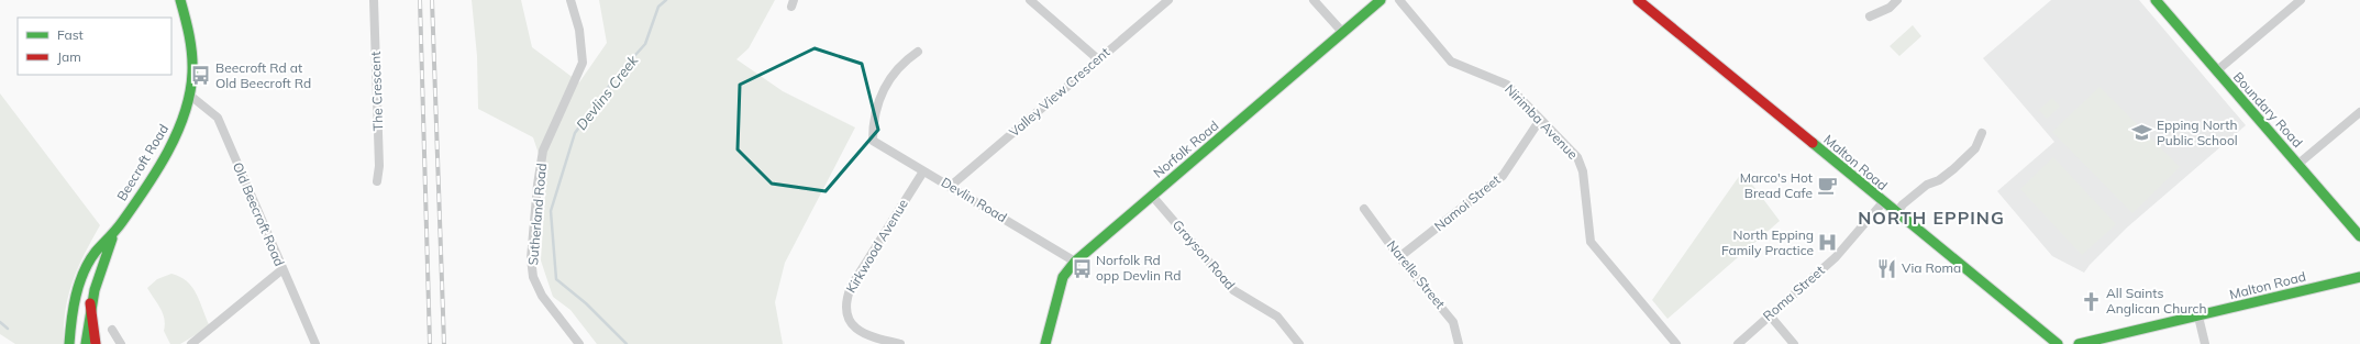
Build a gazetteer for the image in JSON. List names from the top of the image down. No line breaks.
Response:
{"streets":{"main road":["Boundary Road","Norfolk Road","Beecroft Road","Malton Road"],"street":["The Crescent","Valley View Crescent","Nirimba Avenue","Devlin Road","Namoi Street","Old Beecroft Road","Sutherland Road","Kirkwood Avenue","Grayson Road","Narelle Street","Roma Street"]},"crossings":[["Valley View Crescent","Devlin Road"],["Nirimba Avenue","Namoi Street"],["Norfolk Road","Devlin Road"],["Norfolk Road","Grayson Road"],["Beecroft Road","Old Beecroft Road"],["Malton Road","Roma Street"],["Devlin Road","Kirkwood Avenue"],["Namoi Street","Narelle Street"]],"districts":["NORTH EPPING"],"water":["Devlins Creek"],"places":{"bus stop":["Beecroft Rd at Old Beecroft Rd","Norfolk Rd opp Devlin Rd"],"school or university":["Epping North Public School"],"cafe":["Marco's Hot Bread Cafe"],"hospital":["North Epping Family Practice"],"restaurant":["Via Roma"],"church":["All Saints Anglican Church"]},"legend":["Fast","Jam"]}
